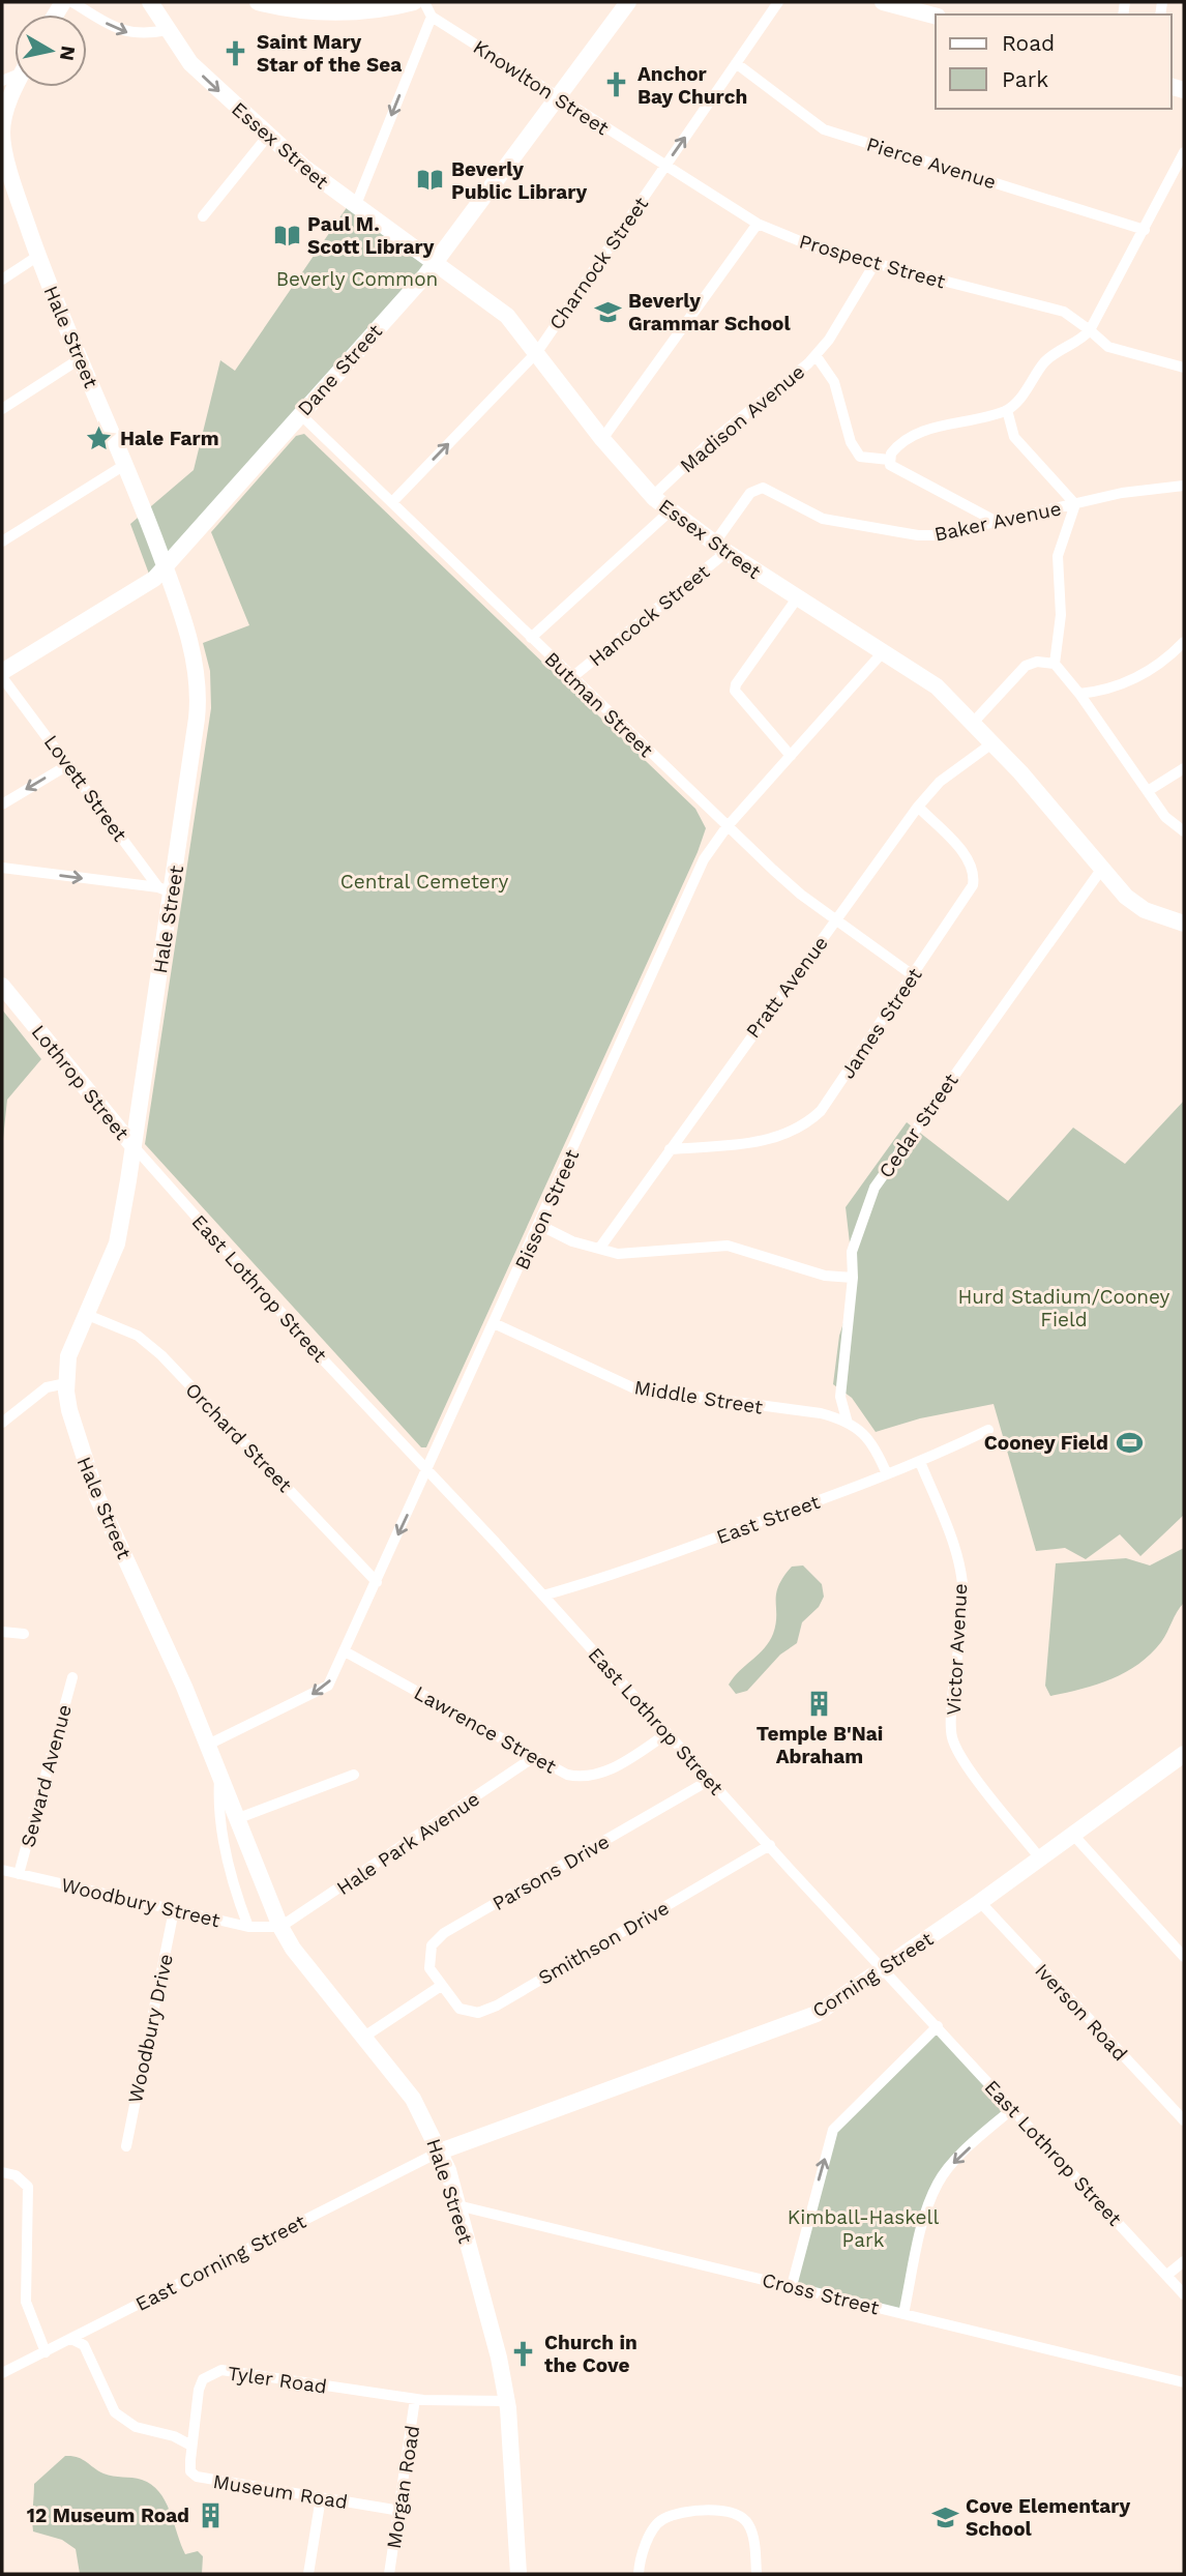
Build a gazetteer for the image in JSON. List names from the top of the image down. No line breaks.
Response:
{"streets":{"main road":["Essex Street","Hale Street","Dane Street","Lothrop Street","Corning Street"],"street":["Knowlton Street","Pierce Avenue","Prospect Street","Charnock Street","Madison Avenue","Baker Avenue","Hancock Street","Butman Street","Lovett Street","Pratt Avenue","James Street","Cedar Street","Bisson Street","East Lothrop Street","Middle Street","Orchard Street","East Street","Victor Avenue","Lawrence Street","Seward Avenue","Hale Park Avenue","Parsons Drive","Woodbury Street","Smithson Drive","Iverson Road","Woodbury Drive","East Corning Street","Cross Street","Tyler Road","Morgan Road","Museum Road"]},"crossings":[["Knowlton Street","Prospect Street"],["Knowlton Street","Charnock Street"],["Knowlton Street","Dane Street"],["Essex Street","Charnock Street"],["Essex Street","Dane Street"],["Essex Street","Madison Avenue"],["Essex Street","Baker Avenue"],["Essex Street","Hancock Street"],["Essex Street","Pratt Avenue"],["Essex Street","Cedar Street"],["Essex Street","Bisson Street"],["Pierce Avenue","Charnock Street"],["Prospect Street","Charnock Street"],["Prospect Street","Madison Avenue"],["Charnock Street","Butman Street"],["Hale Street","Dane Street"],["Hale Street","Lovett Street"],["Hale Street","Lothrop Street"],["Hale Street","Bisson Street"],["Hale Street","East Lothrop Street"],["Hale Street","Orchard Street"],["Hale Street","Hale Park Avenue"],["Hale Street","Woodbury Street"],["Hale Street","Corning Street"],["Hale Street","East Corning Street"],["Hale Street","Cross Street"],["Hale Street","Tyler Road"],["Dane Street","Butman Street"],["Dane Street","Lovett Street"],["Baker Avenue","Hancock Street"],["Hancock Street","Butman Street"],["Butman Street","Pratt Avenue"],["Butman Street","James Street"],["Butman Street","Bisson Street"],["Pratt Avenue","James Street"],["Lothrop Street","East Lothrop Street"],["Cedar Street","Middle Street"],["Bisson Street","East Lothrop Street"],["Bisson Street","Middle Street"],["Bisson Street","Orchard Street"],["Bisson Street","Lawrence Street"],["East Lothrop Street","East Street"],["East Lothrop Street","Lawrence Street"],["East Lothrop Street","Parsons Drive"],["East Lothrop Street","Smithson Drive"],["East Lothrop Street","Corning Street"],["East Street","Victor Avenue"],["Victor Avenue","Corning Street"],["Lawrence Street","Hale Park Avenue"],["Seward Avenue","Woodbury Street"],["Hale Park Avenue","Woodbury Street"],["Parsons Drive","Smithson Drive"],["Woodbury Street","Woodbury Drive"],["Corning Street","Iverson Road"],["Corning Street","East Corning Street"],["Tyler Road","Morgan Road"],["Tyler Road","Museum Road"],["Morgan Road","Museum Road"]],"one_way":["Charnock Street"],"parks":["Beverly Common","Central Cemetery","Hurd Stadium/Cooney Field","Kimball-Haskell Park"],"places":{"church":["Saint Mary Star of the Sea","Anchor Bay Church","Church in the Cove"],"library":["Beverly Public Library","Paul M. Scott Library"],"school or university":["Beverly Grammar School","Cove Elementary School"],"place":["Hale Farm"],"sports":["Cooney Field"],"building":["Temple B'Nai Abraham","12 Museum Road"]},"legend":["Road","Park"],"north":"right"}
